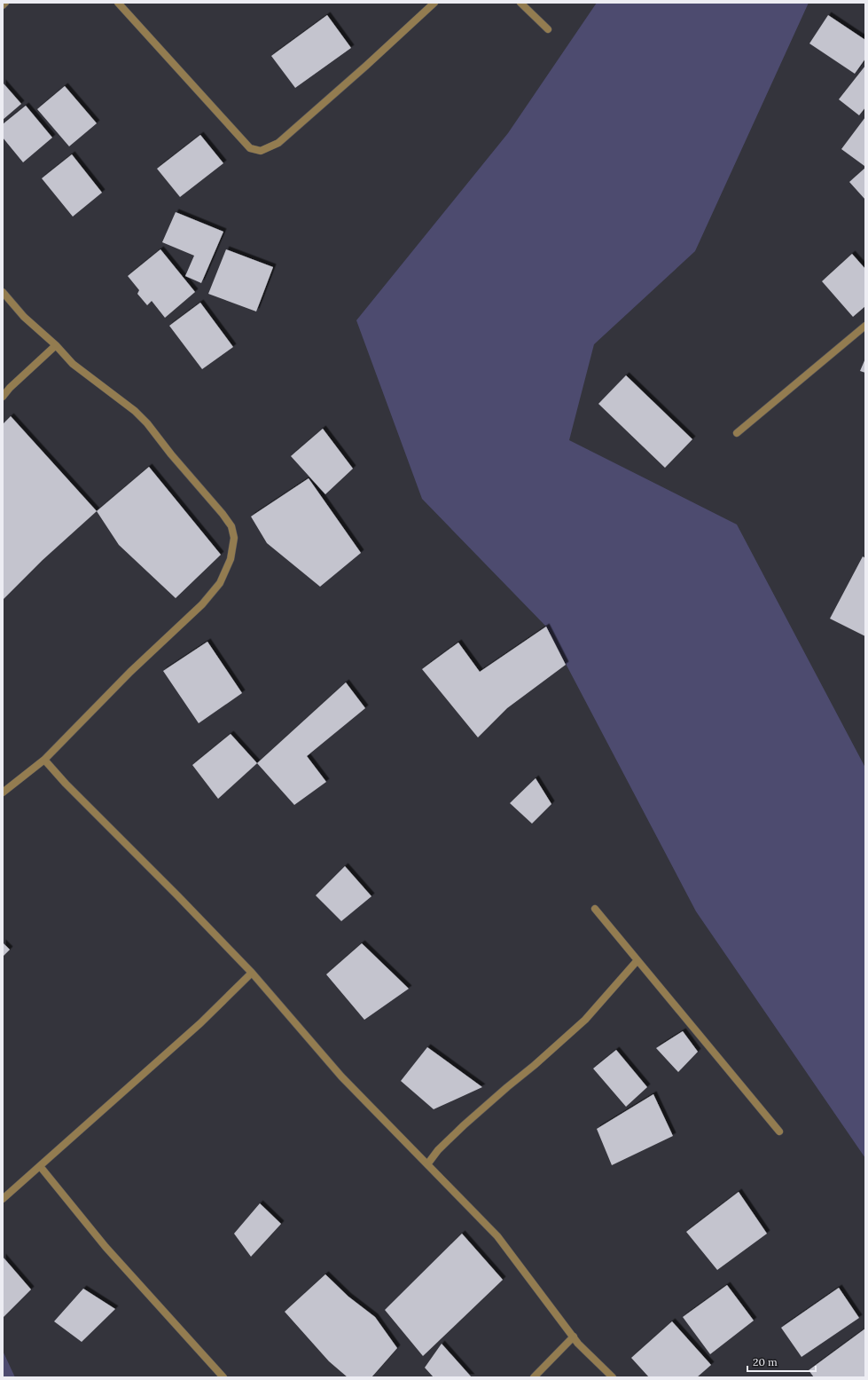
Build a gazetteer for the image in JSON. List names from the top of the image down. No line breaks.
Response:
{"scale_bar":"20 m"}
